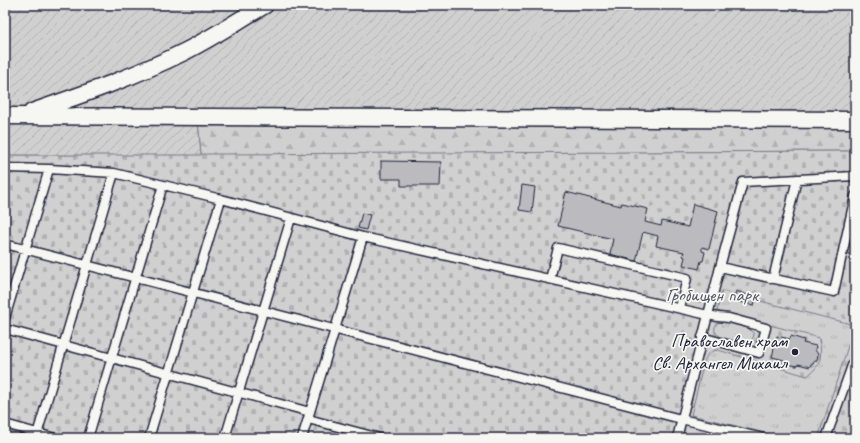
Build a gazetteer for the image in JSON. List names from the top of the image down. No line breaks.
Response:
{"parks":["Гробищен парк"],"places":["Православен храм Св. Архангел Михаил"]}
